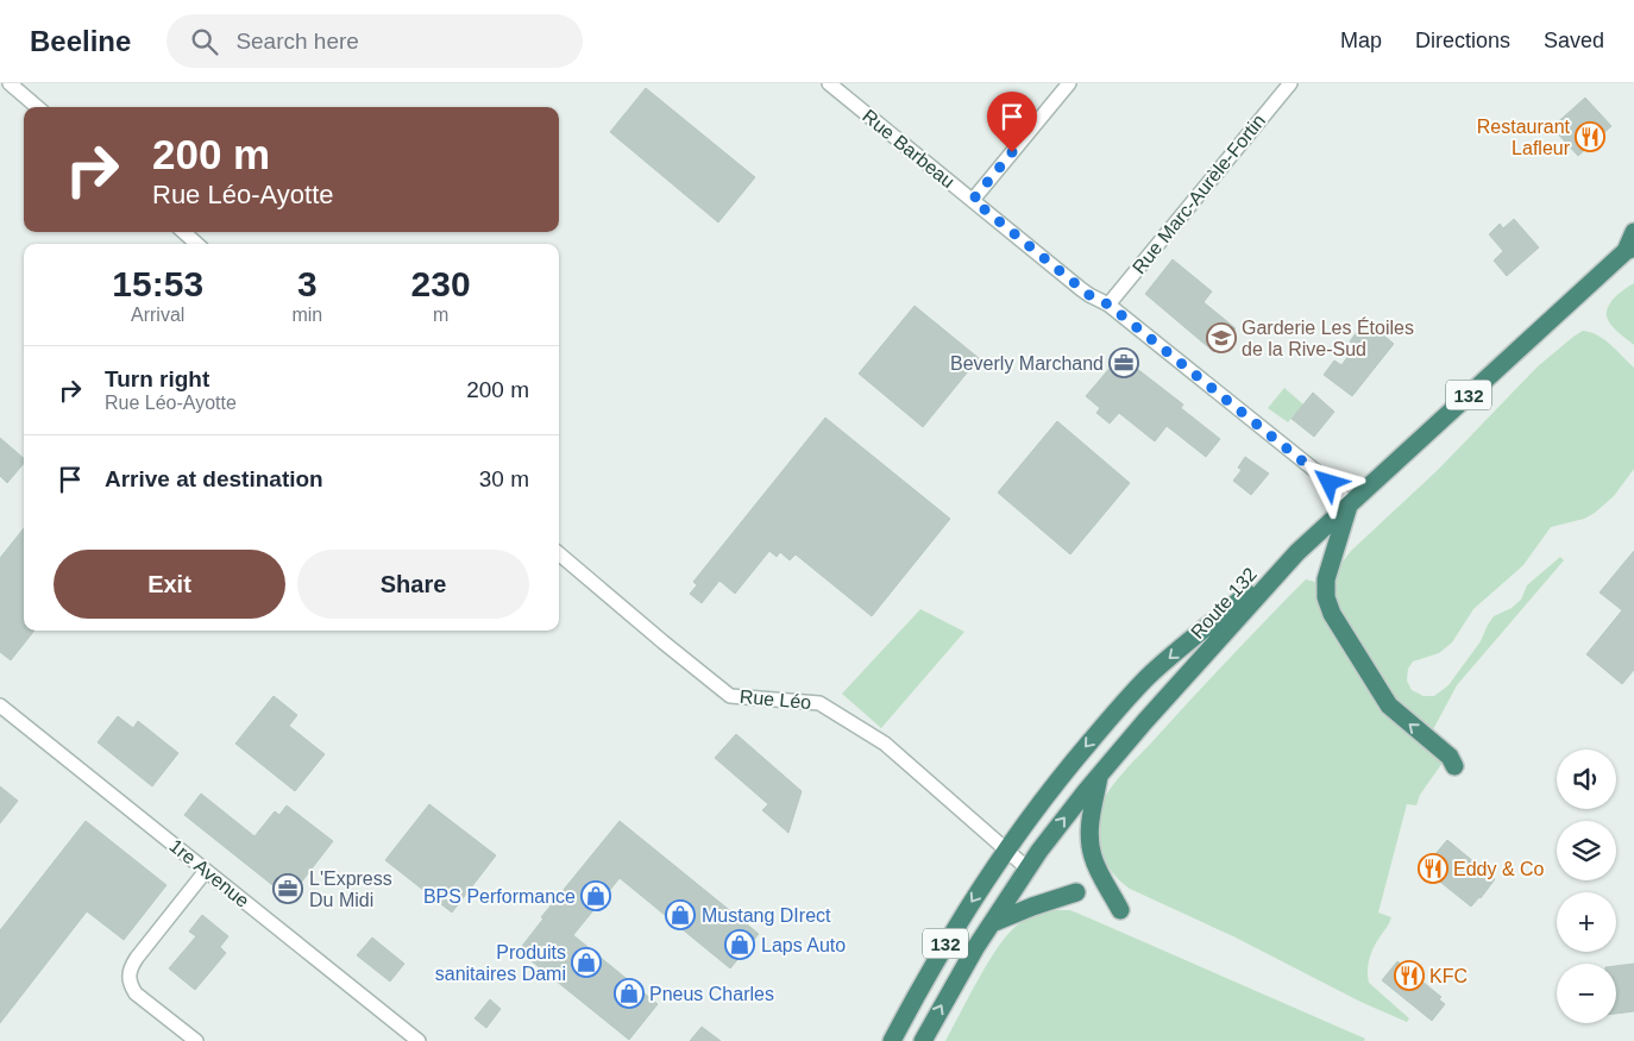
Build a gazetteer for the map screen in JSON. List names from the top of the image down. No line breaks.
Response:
{"streets":{"highway":["132","Route 132"],"street":["Rue Barbeau","Rue Marc-Aurèle-Fortin","Rue Léo","1re Avenue"]},"crossings":[["Rue Barbeau","Rue Marc-Aurèle-Fortin"],["Rue Barbeau","Route 132"],["132","Route 132"],["132","Rue Léo"],["Route 132","Rue Léo"]],"places":{"restaurant":["Restaurant Lafleur","Eddy & Co","KFC"],"school or university":["Garderie Les Étoiles de la Rive-Sud"],"office":["Beverly Marchand","L'Express Du Midi"],"shop":["BPS Performance","Mustang DIrect","Laps Auto","Produits sanitaires Dami","Pneus Charles"]},"page":{"header":"Beeline","search":"Search here","nav":["Map","Directions","Saved"],"turn":["200 m","Rue Léo-Ayotte"],"eta":["15:53","Arrival","3","min","230","m"],"list":[{"name":"Turn right","note":"Rue Léo-Ayotte","value":"200 m"},{"name":"Arrive at destination","value":"30 m"}],"buttons":["Exit","Share"],"map_buttons":["+","−"]}}
